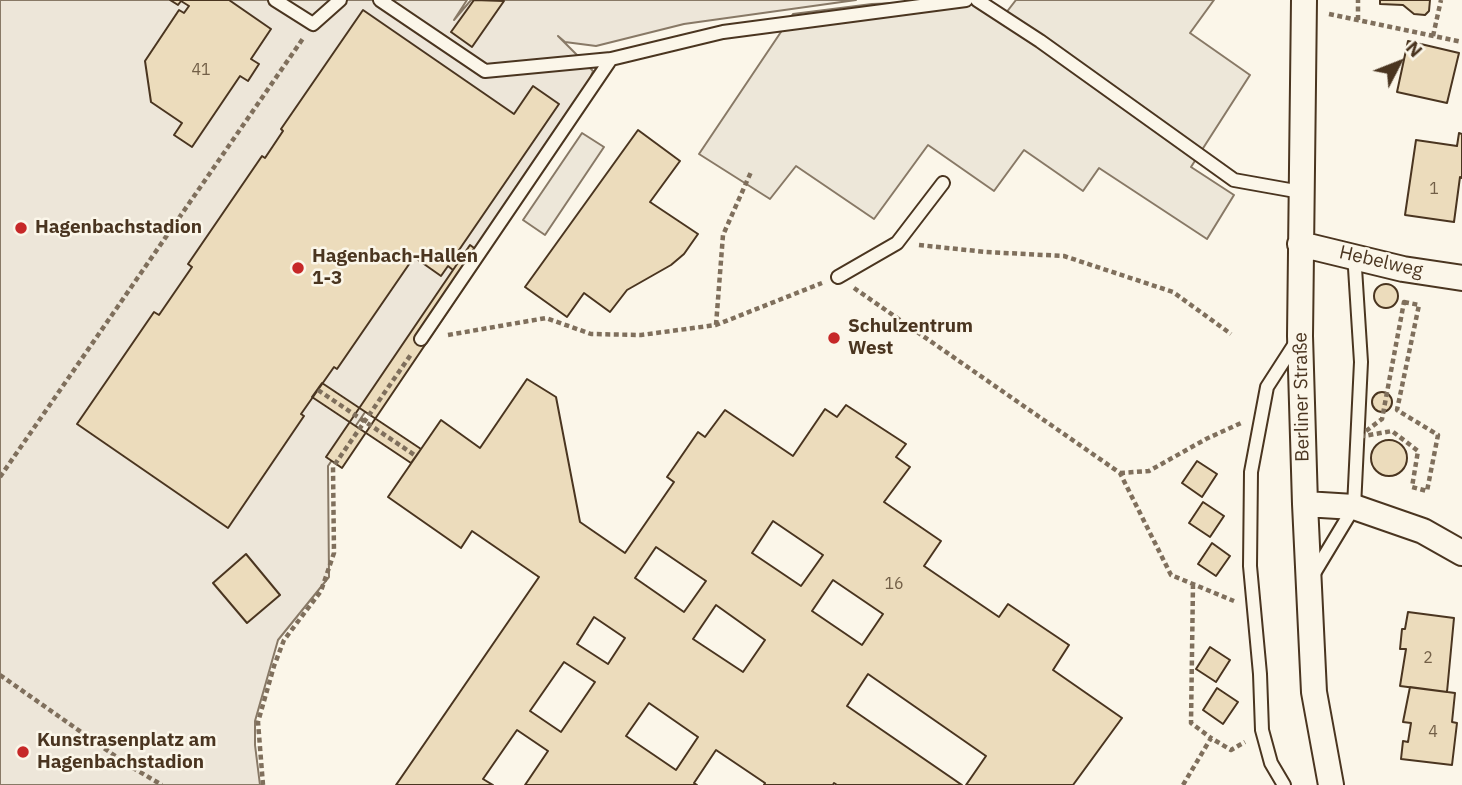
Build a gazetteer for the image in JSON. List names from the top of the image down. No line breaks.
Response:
{"streets":{"street":["Hebelweg","Berliner Straße"]},"crossings":[["Hebelweg","Berliner Straße"]],"places":["Hagenbachstadion","Hagenbach-Hallen 1-3","Schulzentrum West","Kunstrasenplatz am Hagenbachstadion"],"house_numbers":["41","1","16","2","4"],"north":"top right"}
